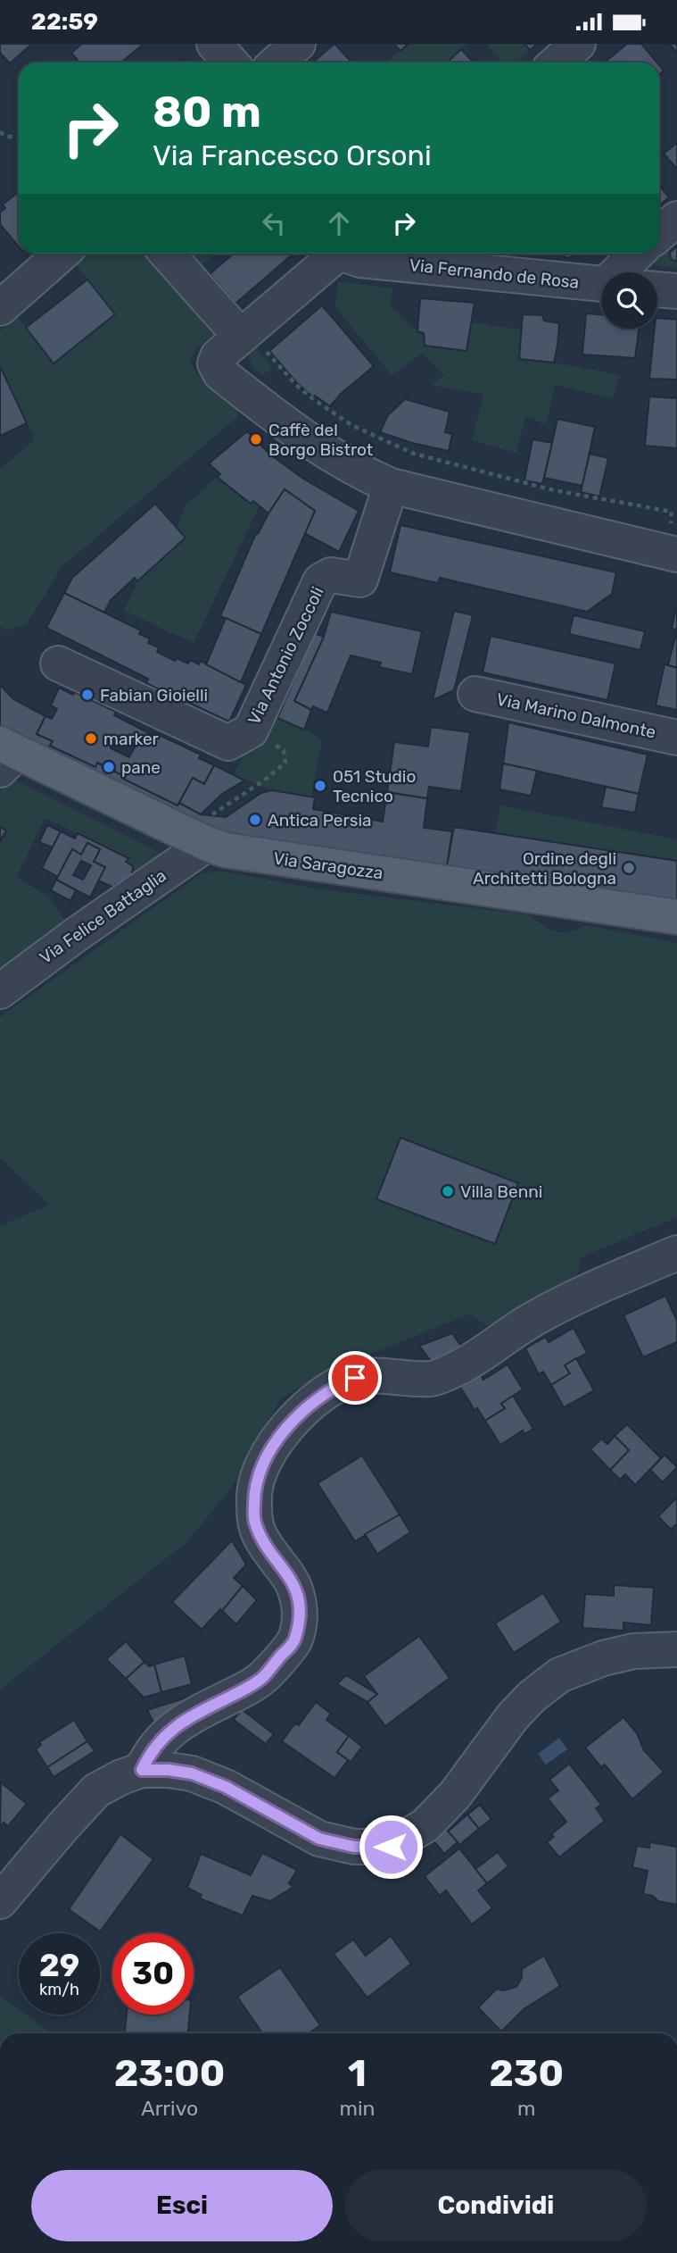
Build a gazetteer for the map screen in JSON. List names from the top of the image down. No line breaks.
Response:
{"streets":{"main road":["Via Saragozza"],"street":["Via Fernando de Rosa","Via Antonio Zoccoli","Via Marino Dalmonte","Via Felice Battaglia"]},"crossings":[["Via Saragozza","Via Felice Battaglia"]],"places":["Caffè del Borgo Bistrot","Fabian Gioielli","marker","pane","051 Studio Tecnico","Antica Persia","Ordine degli Architetti Bologna","Villa Benni"],"page":{"status":"22:59","turn":["80 m","Via Francesco Orsoni"],"speed":"29 km/h","limit":"30","eta":["23:00","Arrivo","1","min","230","m"],"buttons":["Esci","Condividi"]}}
